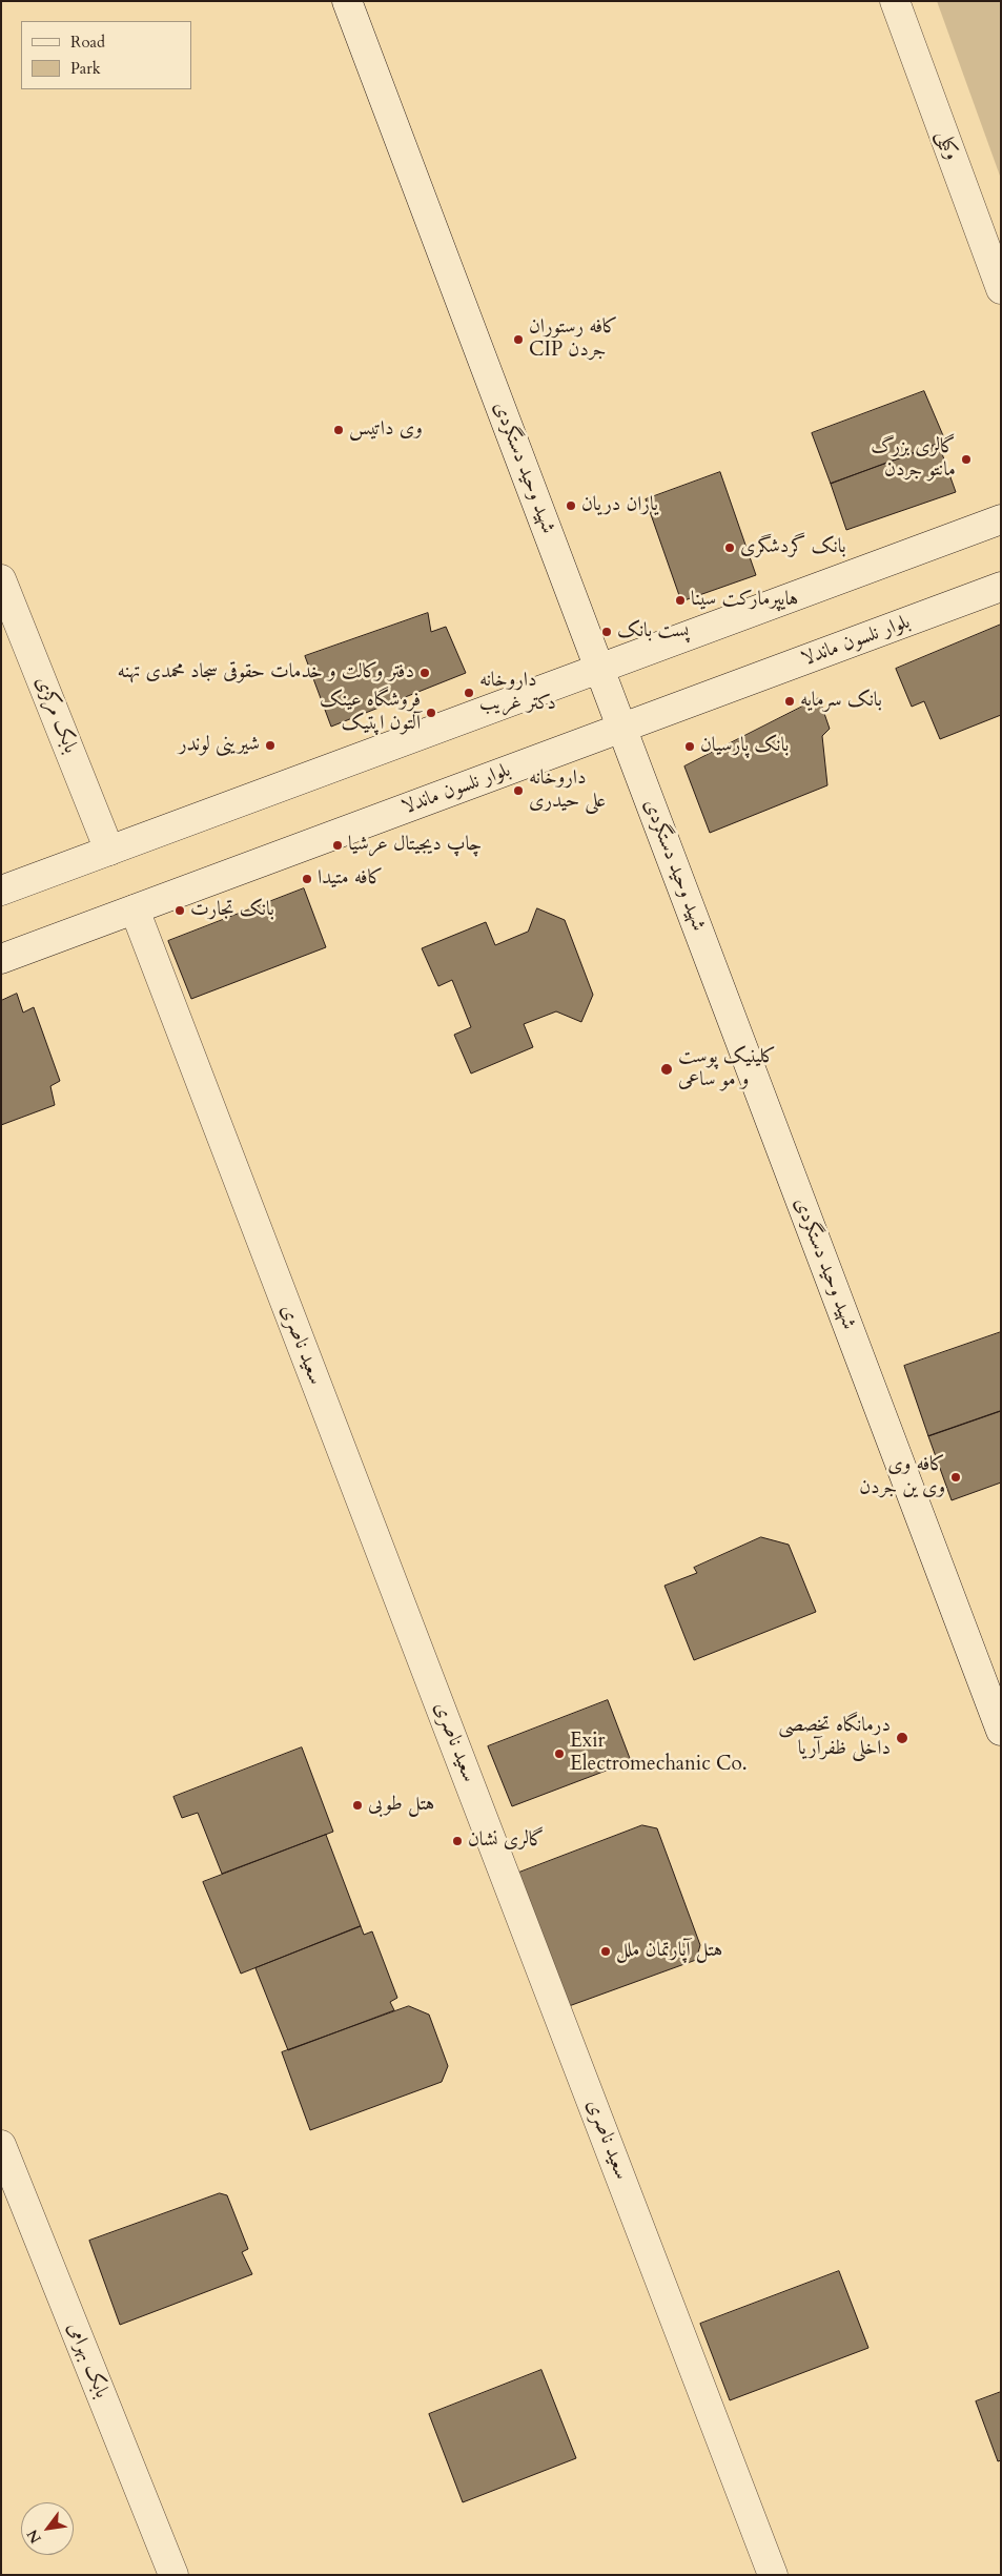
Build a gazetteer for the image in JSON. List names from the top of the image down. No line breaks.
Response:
{"streets":{"main road":["وكيلی","شهید وحید دستگردی","بلوار نلسون ماندلا","بابک مرکزی","سعید ناصری","بابک بهرامی"]},"crossings":[["شهید وحید دستگردی","بلوار نلسون ماندلا"],["بلوار نلسون ماندلا","سعید ناصری"]],"places":["كافه رستوران CIP جردن","وی داتیس","گالری بزرگ مانتو جردن","یاران دریان","بانک گردشگری","هایپرمارکت سینا","پست بانک","دفتر وکالت و خدمات حقوقی سجاد محمدی تهنه","داروخانه دکتر غریب","بانک سرمایه","فروشگاه عینک آلتون اپتیک","شیرینی لوندر","بانک پارسیان","داروخانه علی حیدری","چاپ دیجیتال عرشیا","کافه متیدا","بانک تجارت","کلینیک پوست و مو ساعی","کافه وی وی ین جردن","درمانگاه تخصصی داخلی ظفرآریا","Exir Electromechanic Co.","هتل طوبی","گالری نشان","هتل آپارتمان ملل"],"legend":["Road","Park"],"north":"bottom left"}
